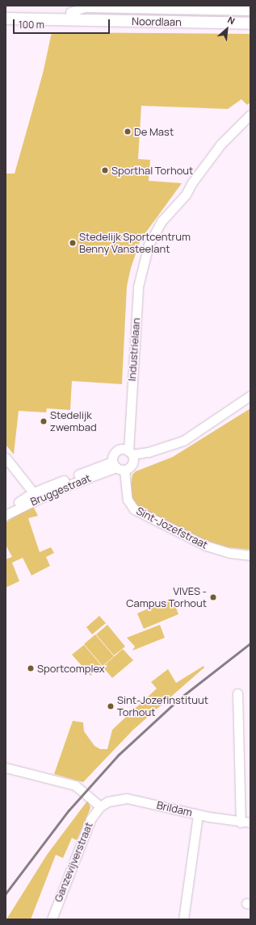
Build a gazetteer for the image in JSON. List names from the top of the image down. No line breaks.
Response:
{"streets":{"main road":["Noordlaan"],"street":["Industrielaan","Bruggestraat","Sint-Jozefstraat","Brildam","Ganzevijverstraat"]},"crossings":[["Bruggestraat","Sint-Jozefstraat"],["Brildam","Ganzevijverstraat"]],"places":["De Mast","Sporthal Torhout","Stedelijk Sportcentrum Benny Vansteelant","Stedelijk zwembad","VIVES - Campus Torhout","Sportcomplex","Sint-Jozefinstituut Torhout"],"scale_bar":"100 m","north":"top right"}
